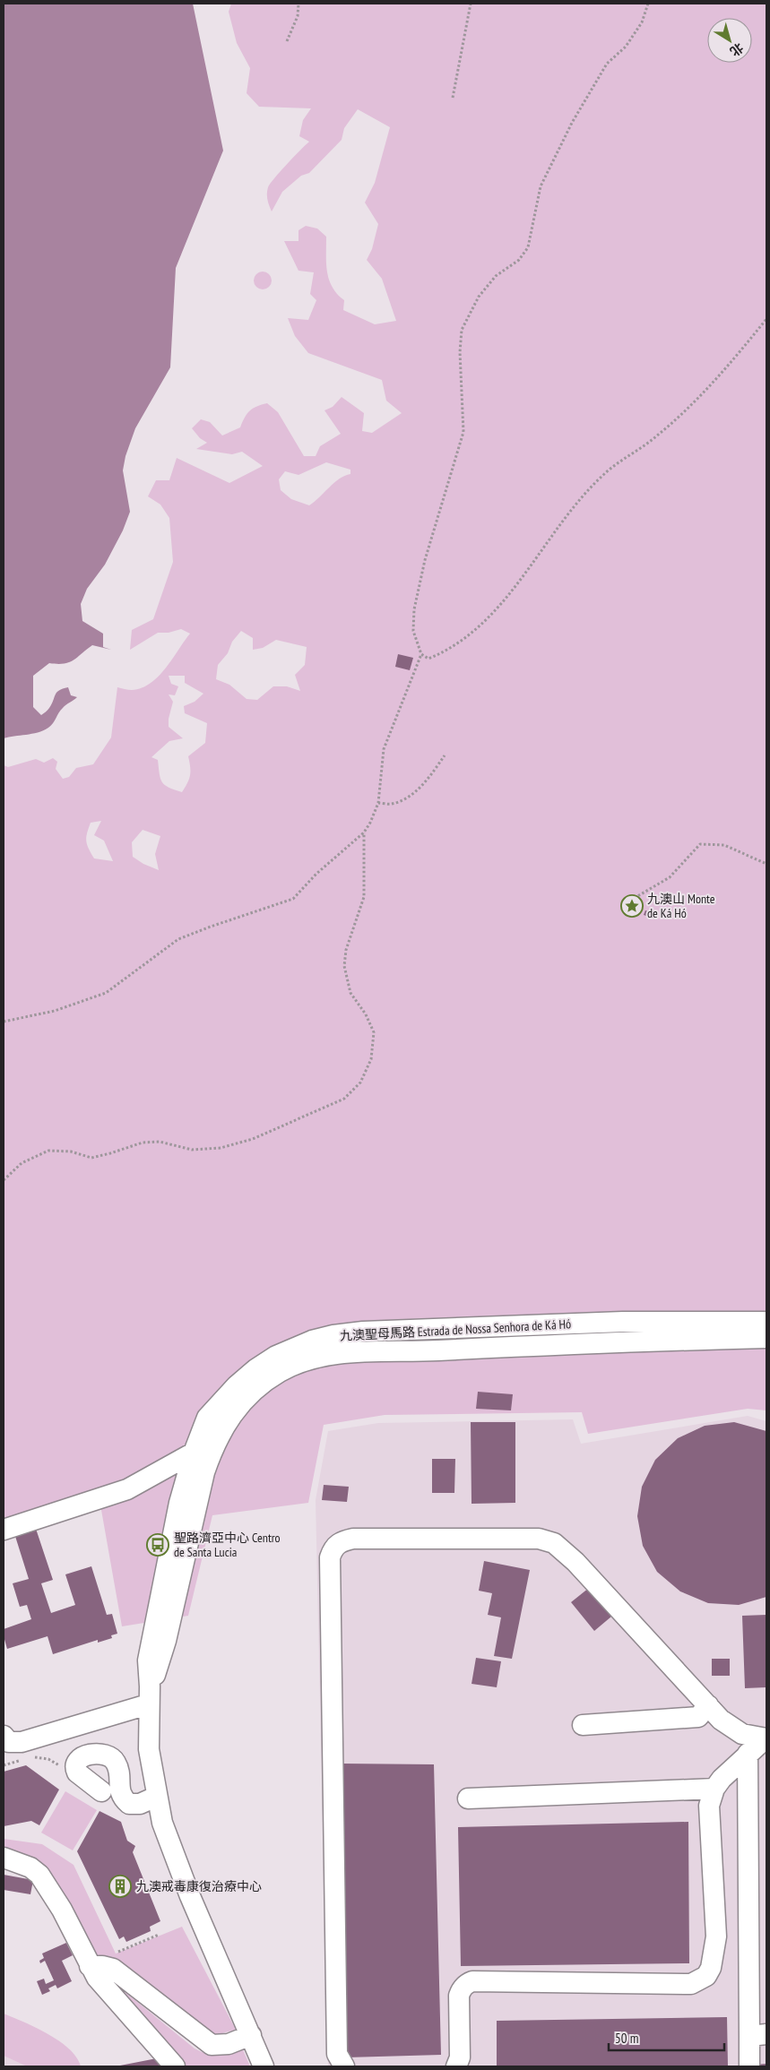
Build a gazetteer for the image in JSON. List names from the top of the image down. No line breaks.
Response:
{"streets":{"street":["九澳聖母馬路 Estrada de Nossa Senhora de Ká Hó"]},"places":{"place":["九澳山 Monte de Ká Hó"],"bus stop":["聖路濟亞中心 Centro de Santa Lucia"],"building":["九澳戒毒康復治療中心"]},"scale_bar":"50 m","north":"bottom right"}
